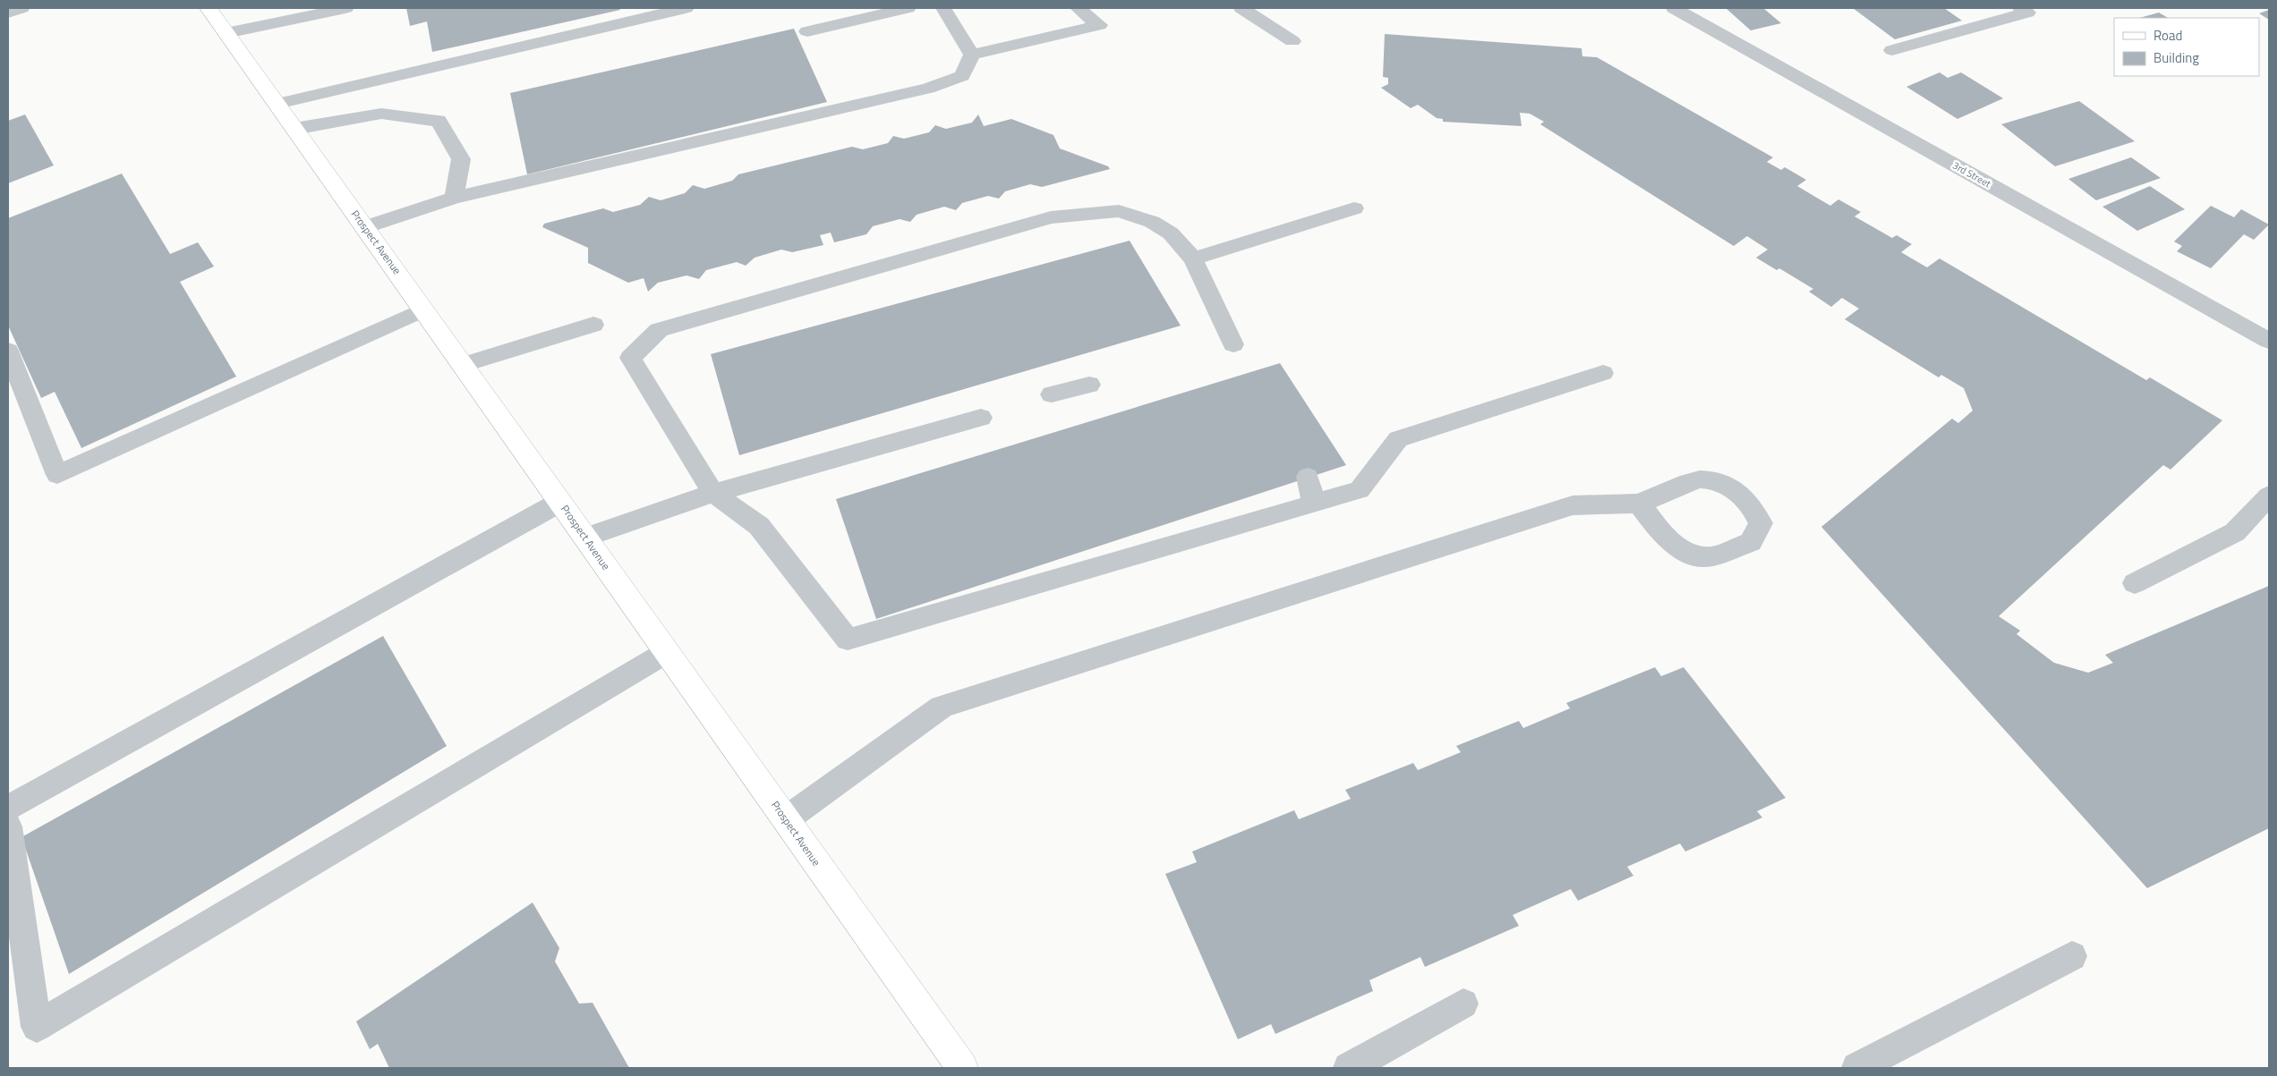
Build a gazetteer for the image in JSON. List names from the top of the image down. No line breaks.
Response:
{"streets":{"street":["3rd Street","Prospect Avenue"]},"legend":["Road","Building"]}
